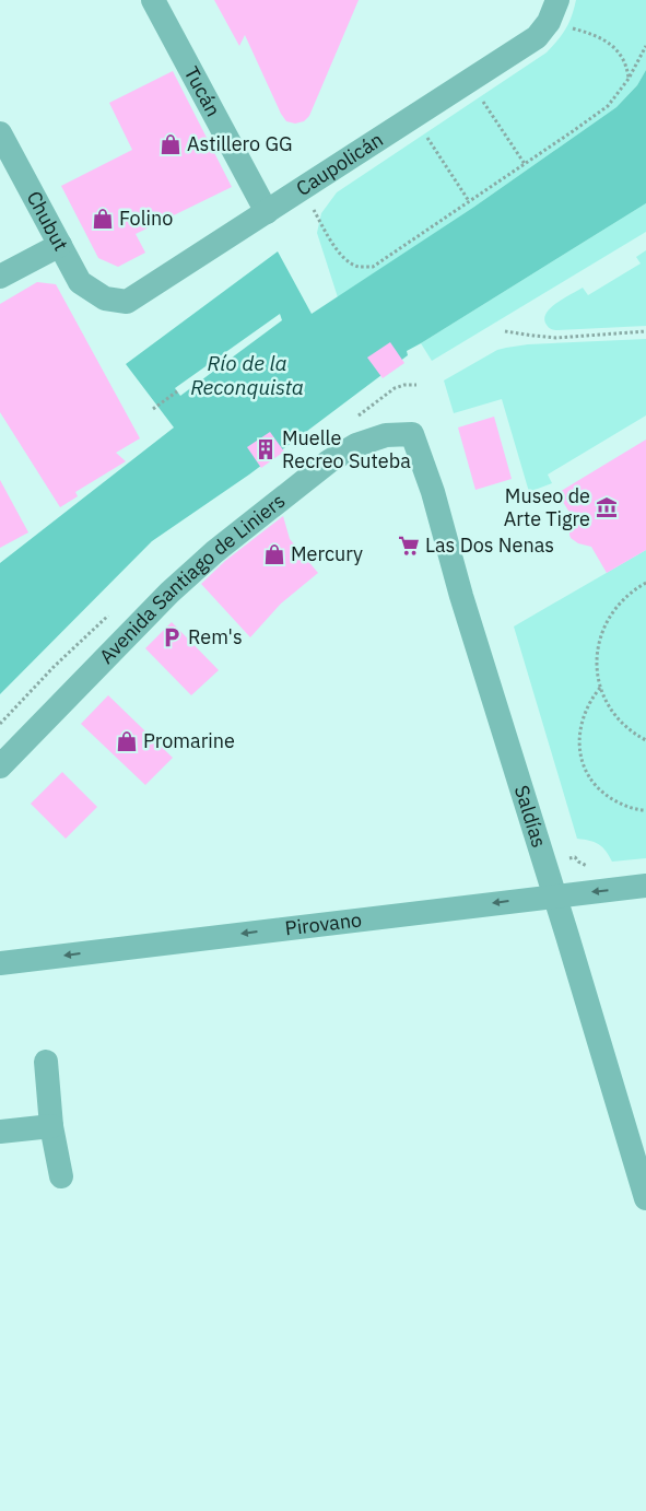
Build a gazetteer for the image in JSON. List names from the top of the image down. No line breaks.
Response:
{"streets":{"street":["Tucán","Caupolicán","Chubut","Avenida Santiago de Liniers","Saldías","Pirovano"]},"crossings":[["Tucán","Caupolicán"],["Caupolicán","Chubut"],["Avenida Santiago de Liniers","Saldías"],["Saldías","Pirovano"]],"one_way":["Pirovano"],"water":["Río de la Reconquista"],"places":{"shop":["Astillero GG","Folino","Mercury","Promarine"],"building":["Muelle Recreo Suteba"],"museum":["Museo de Arte Tigre"],"supermarket":["Las Dos Nenas"],"parking":["Rem's"]}}
